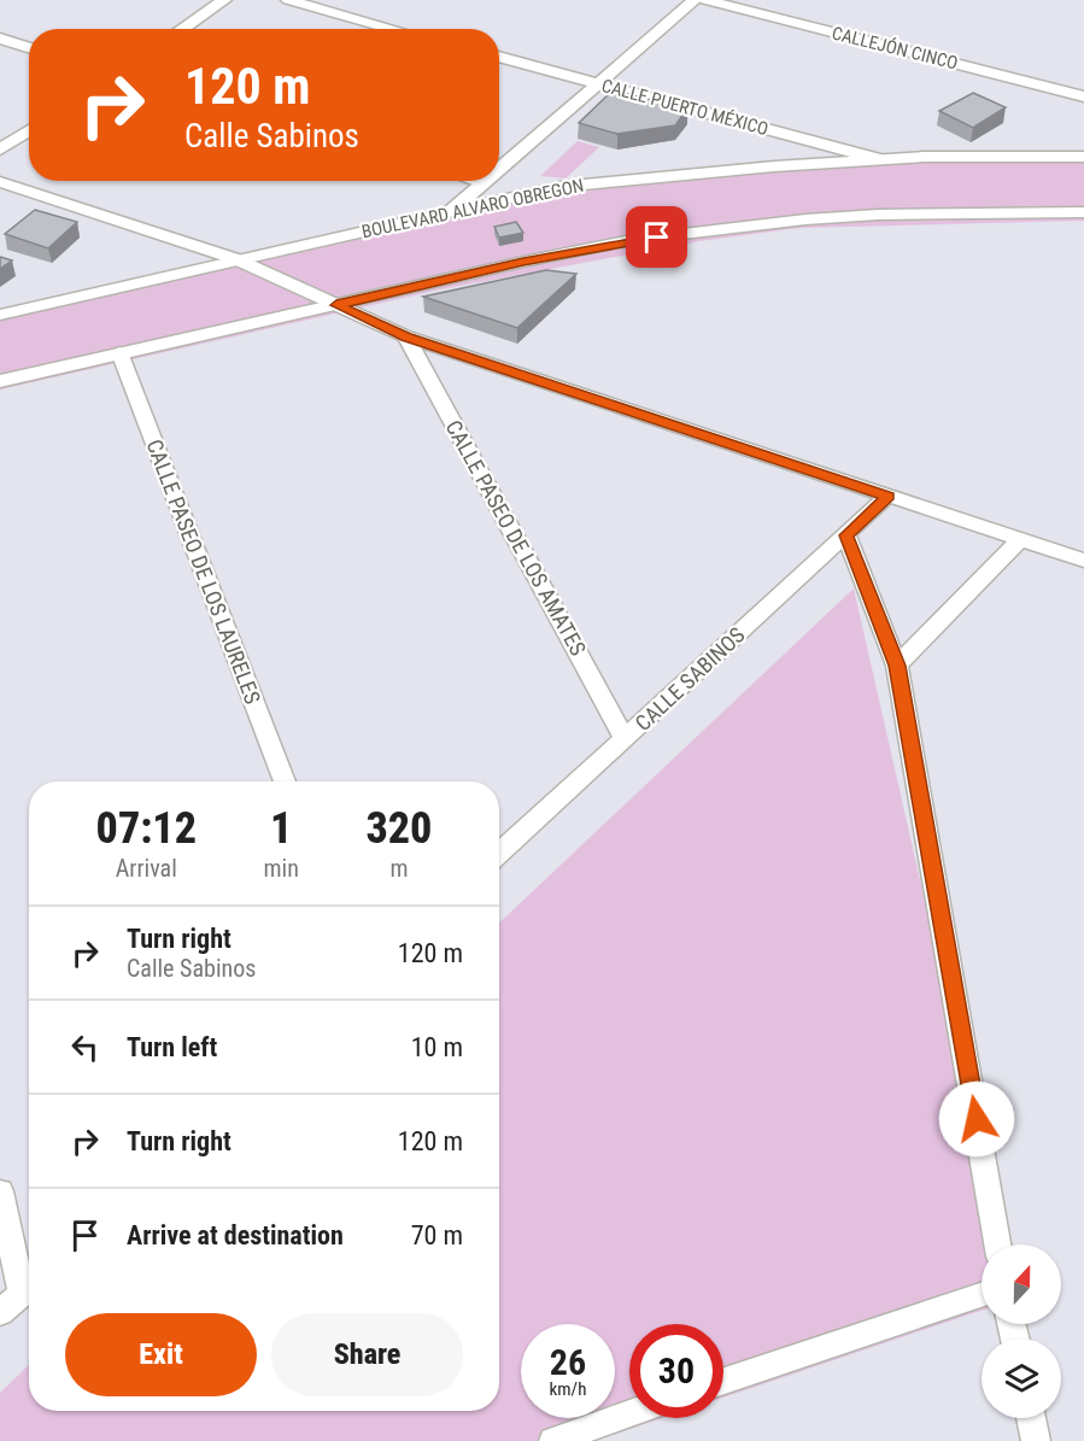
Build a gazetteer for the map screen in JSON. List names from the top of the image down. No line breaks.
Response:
{"streets":{"street":["CALLEJÓN CINCO","CALLE PUERTO MÉXICO","BOULEVARD ALVARO OBREGON","CALLE PASEO DE LOS AMATES","CALLE PASEO DE LOS LAURELES","CALLE SABINOS"]},"crossings":[["CALLE PUERTO MÉXICO","BOULEVARD ALVARO OBREGON"],["CALLE PASEO DE LOS AMATES","CALLE SABINOS"]],"north":"top","page":{"turn":["120 m","Calle Sabinos"],"eta":["07:12","Arrival","1","min","320","m"],"list":[{"name":"Turn right","note":"Calle Sabinos","value":"120 m"},{"name":"Turn left","value":"10 m"},{"name":"Turn right","value":"120 m"},{"name":"Arrive at destination","value":"70 m"}],"buttons":["Exit","Share"],"speed":"26 km/h","limit":"30"}}
